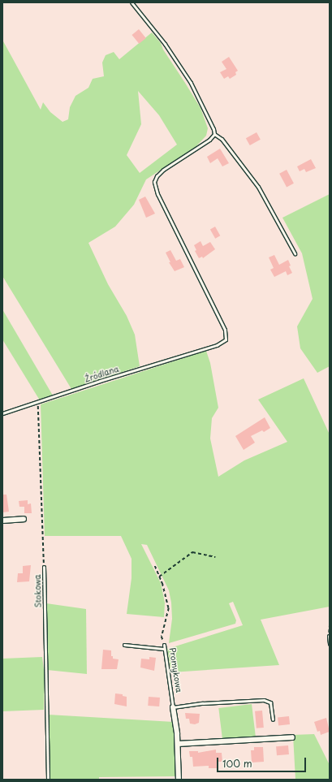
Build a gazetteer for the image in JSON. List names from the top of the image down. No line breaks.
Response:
{"streets":{"street":["Promykowa"],"lane":["Źródlana","Stokowa"]},"crossings":[["Źródlana","Stokowa"]],"scale_bar":"100 m"}
